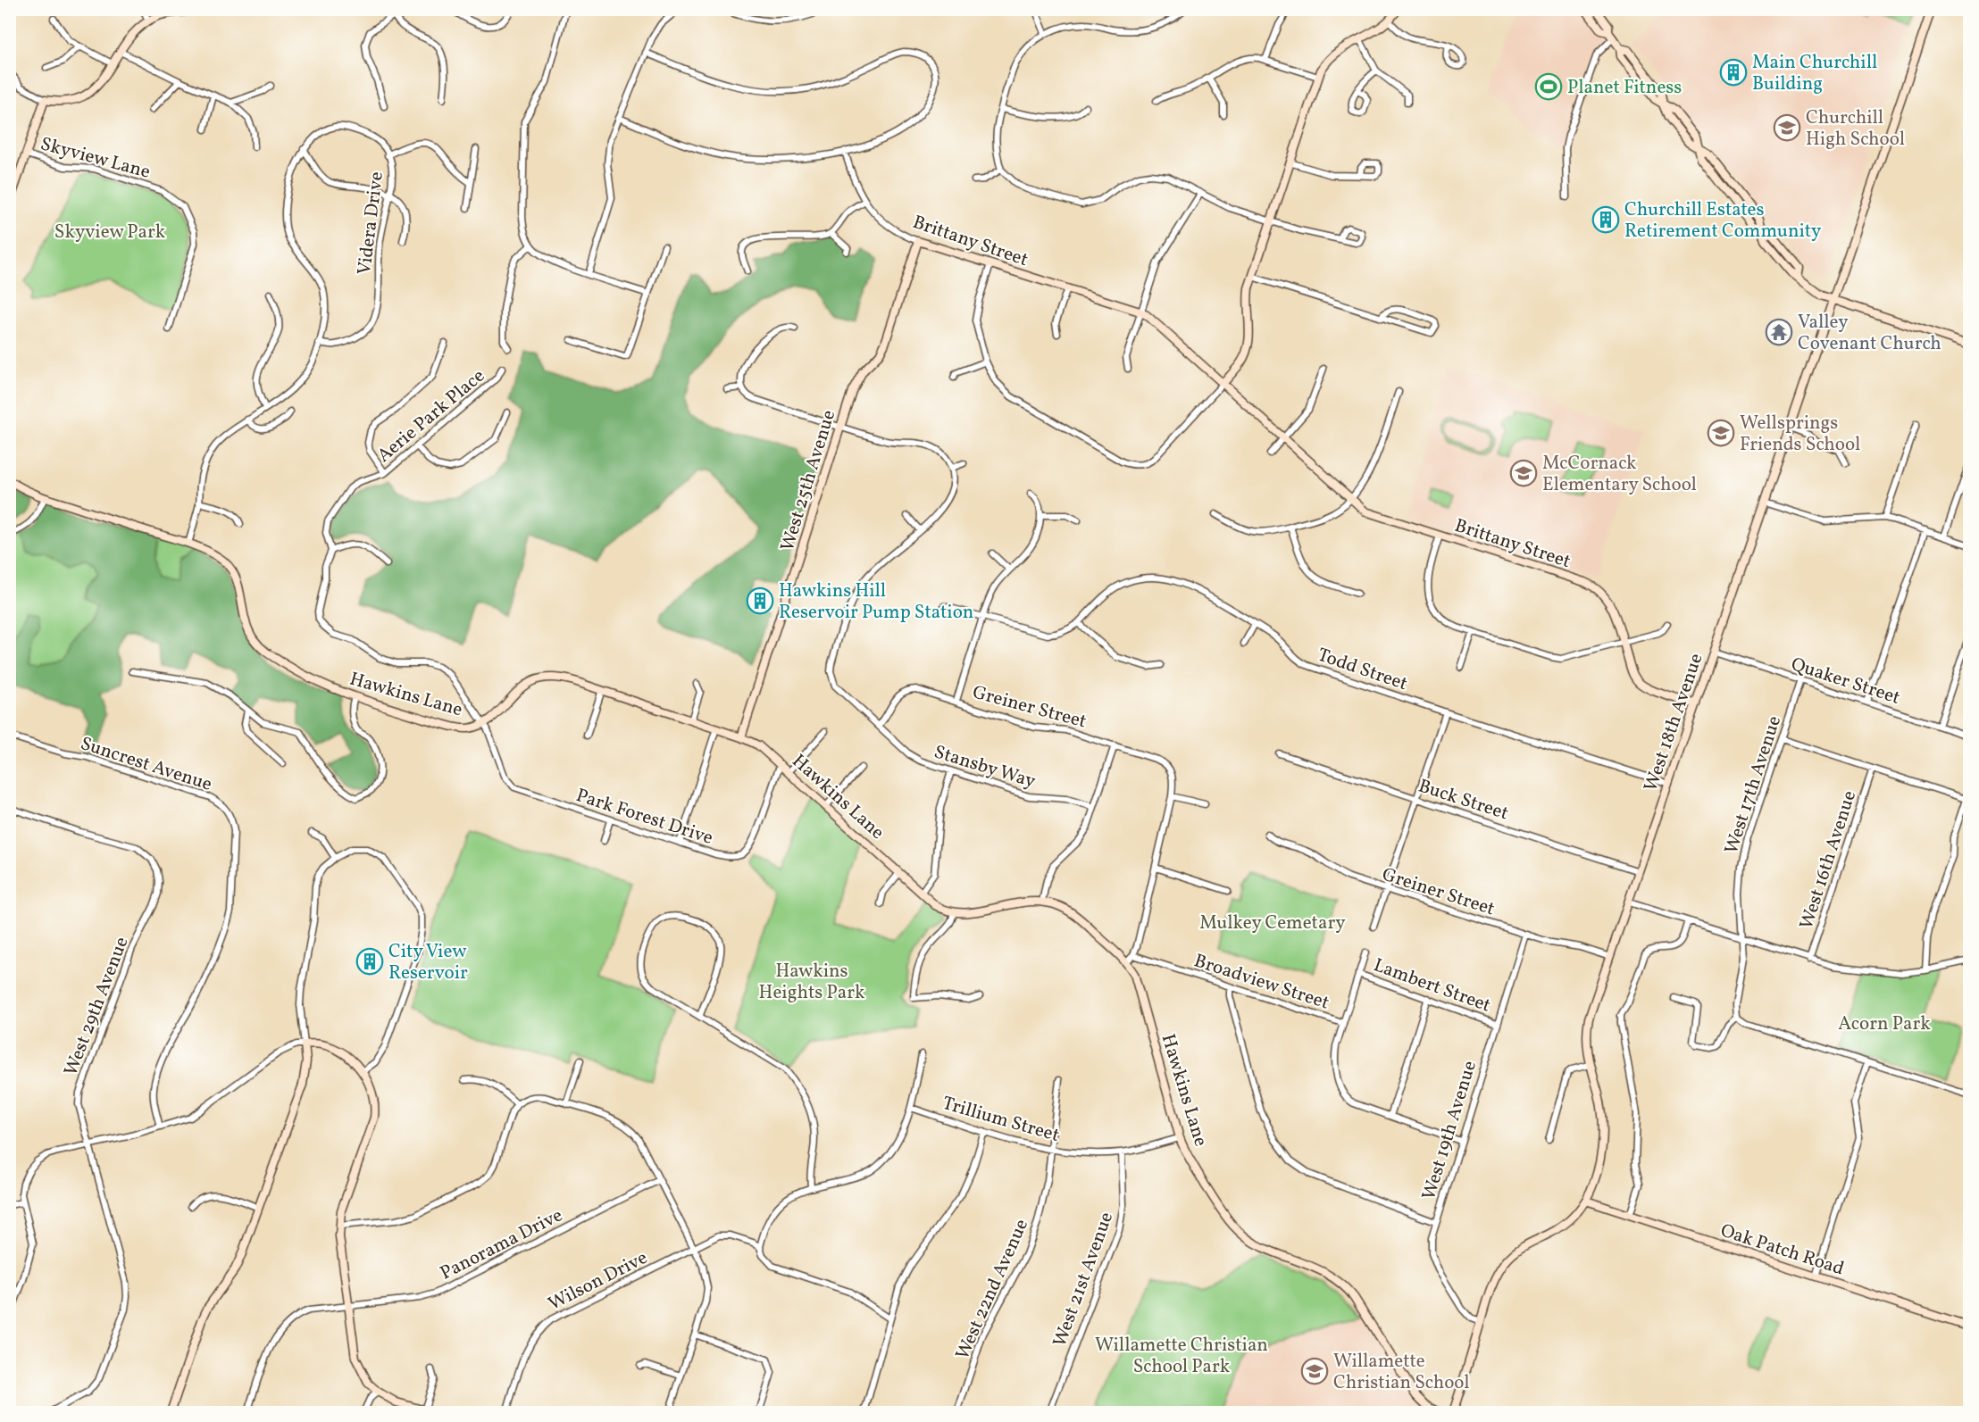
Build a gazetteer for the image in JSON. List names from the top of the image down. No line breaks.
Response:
{"streets":{"street":["Skyview Lane","Videra Drive","Brittany Street","Aerie Park Place","West 25th Avenue","Todd Street","Quaker Street","Hawkins Lane","Greiner Street","West 18th Avenue","Suncrest Avenue","Stansby Way","West 17th Avenue","Buck Street","Park Forest Drive","West 16th Avenue","Broadview Street","Lambert Street","West 29th Avenue","Trillium Street","West 19th Avenue","Panorama Drive","Oak Patch Road","West 21st Avenue","Wilson Drive","West 22nd Avenue"]},"crossings":[["Videra Drive","Hawkins Lane"],["Brittany Street","West 25th Avenue"],["Brittany Street","West 18th Avenue"],["Aerie Park Place","Park Forest Drive"],["West 25th Avenue","Hawkins Lane"],["Todd Street","West 18th Avenue"],["Quaker Street","West 18th Avenue"],["Quaker Street","West 17th Avenue"],["Hawkins Lane","Park Forest Drive"],["Hawkins Lane","Trillium Street"],["Greiner Street","West 18th Avenue"],["Greiner Street","Stansby Way"],["Greiner Street","West 19th Avenue"],["West 18th Avenue","Buck Street"],["West 18th Avenue","West 19th Avenue"],["West 18th Avenue","Oak Patch Road"],["Broadview Street","West 19th Avenue"],["Lambert Street","West 19th Avenue"],["Trillium Street","West 21st Avenue"],["Trillium Street","West 22nd Avenue"]],"parks":["Skyview Park","Mulkey Cemetary","Hawkins Heights Park","Acorn Park","Willamette Christian School Park"],"places":{"building":["Main Churchill Building","Churchill Estates Retirement Community","Hawkins Hill Reservoir Pump Station","City View Reservoir"],"sports":["Planet Fitness"],"school or university":["Churchill High School","Wellsprings Friends School","McCornack Elementary School","Willamette Christian School"],"temple":["Valley Covenant Church"]}}
